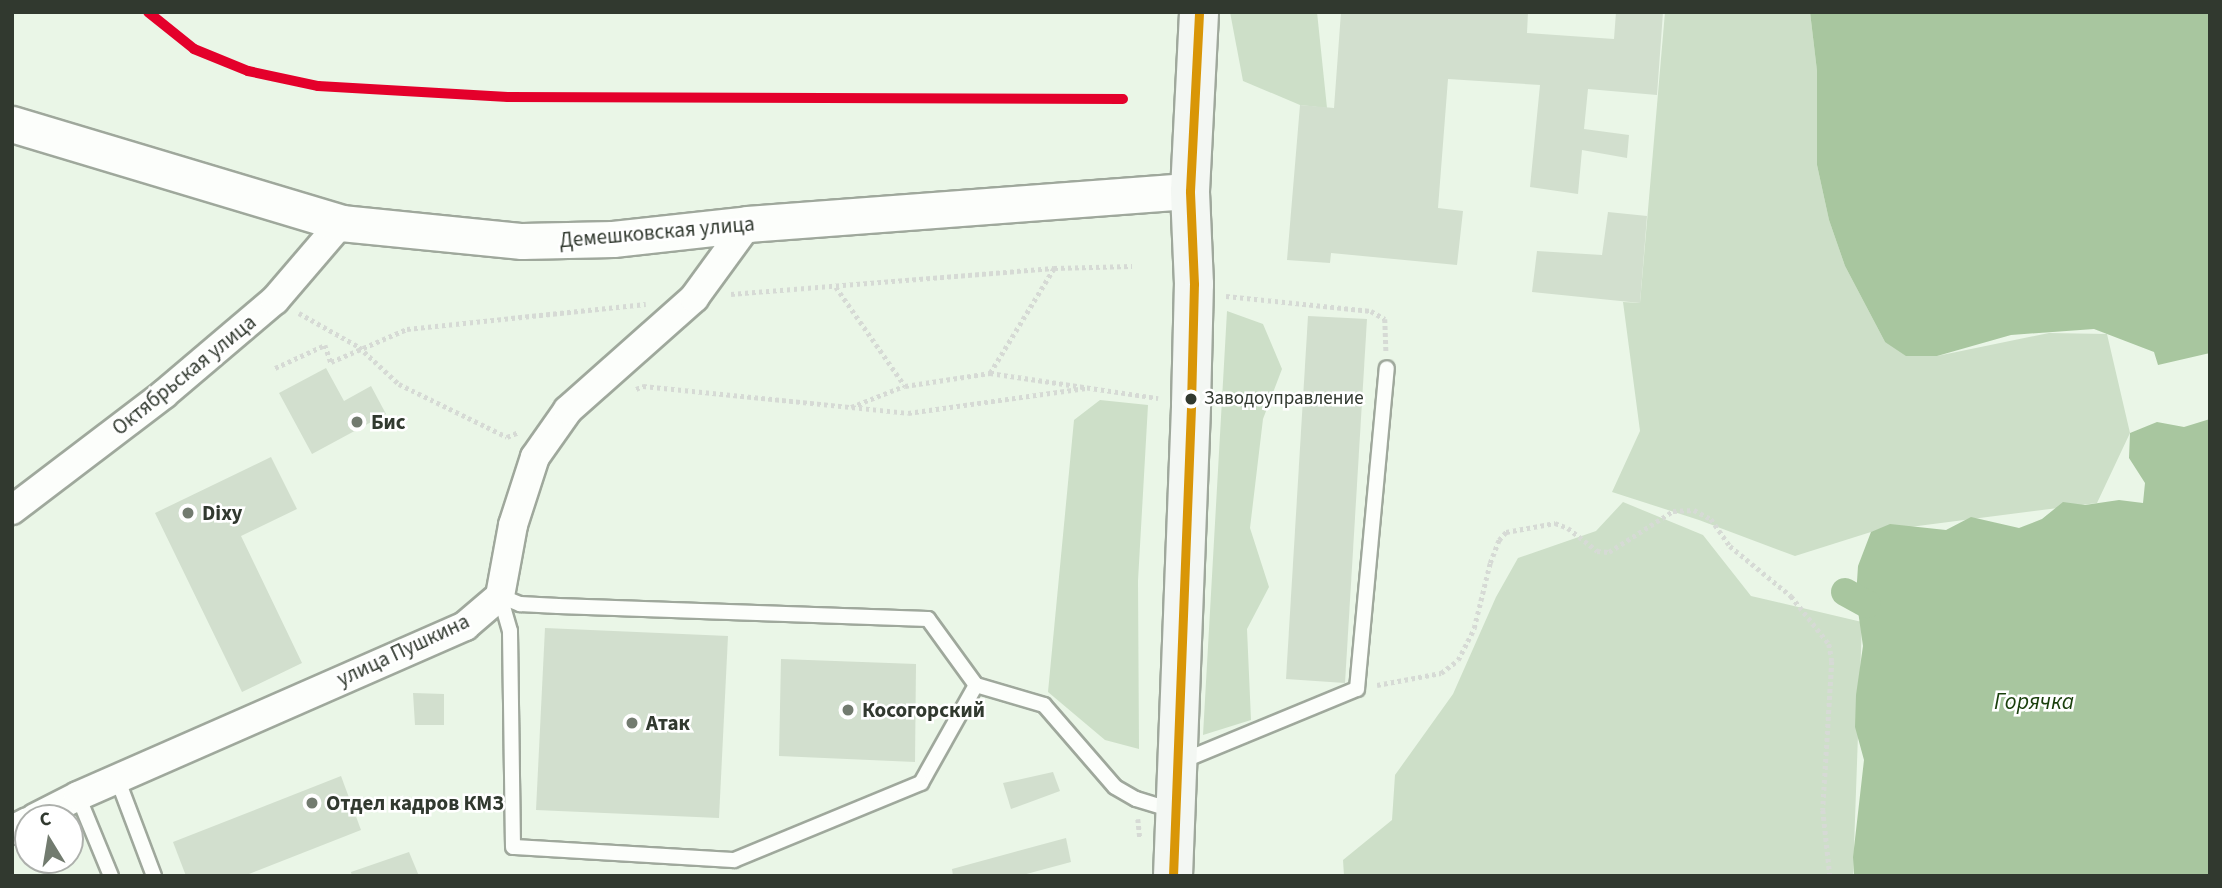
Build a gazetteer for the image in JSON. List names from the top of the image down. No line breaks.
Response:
{"streets":{"street":["Демешковская улица","Октябрьская улица","улица Пушкина"]},"crossings":[["Демешковская улица","Октябрьская улица"]],"water":["Горячка"],"places":["Заводоуправление","Бис","Dixy","Косогорский","Атак","Отдел кадров КМЗ"],"north":"top"}
